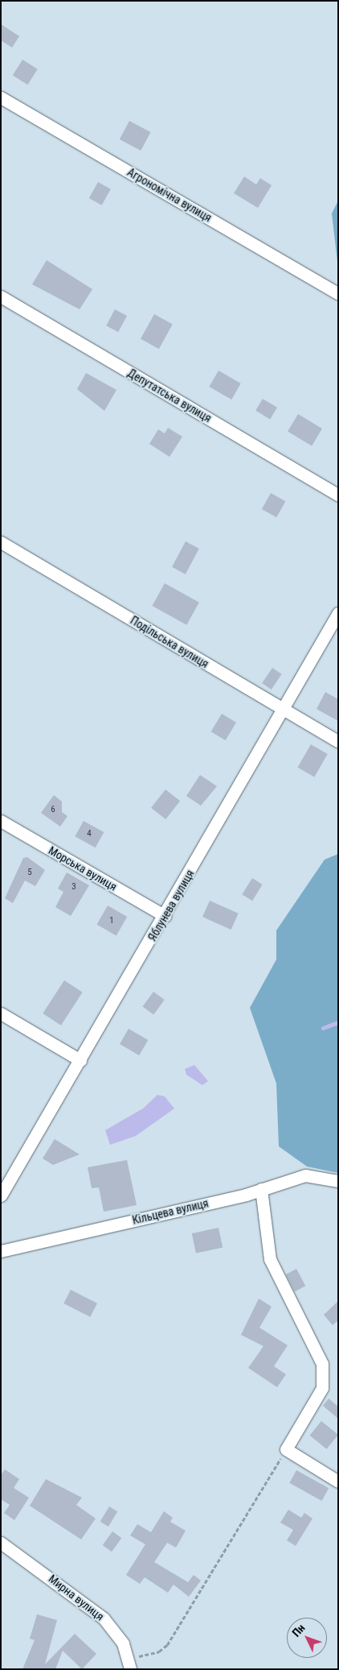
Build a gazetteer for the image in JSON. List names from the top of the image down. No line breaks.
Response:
{"streets":{"street":["Агрономічна вулиця","Депутатська вулиця","Подільська вулиця","Морська вулиця","Яблунева вулиця","Кільцева вулиця","Мирна вулиця"]},"crossings":[["Подільська вулиця","Яблунева вулиця"],["Морська вулиця","Яблунева вулиця"]],"house_numbers":["6","4","5","3","1"],"north":"top left"}
